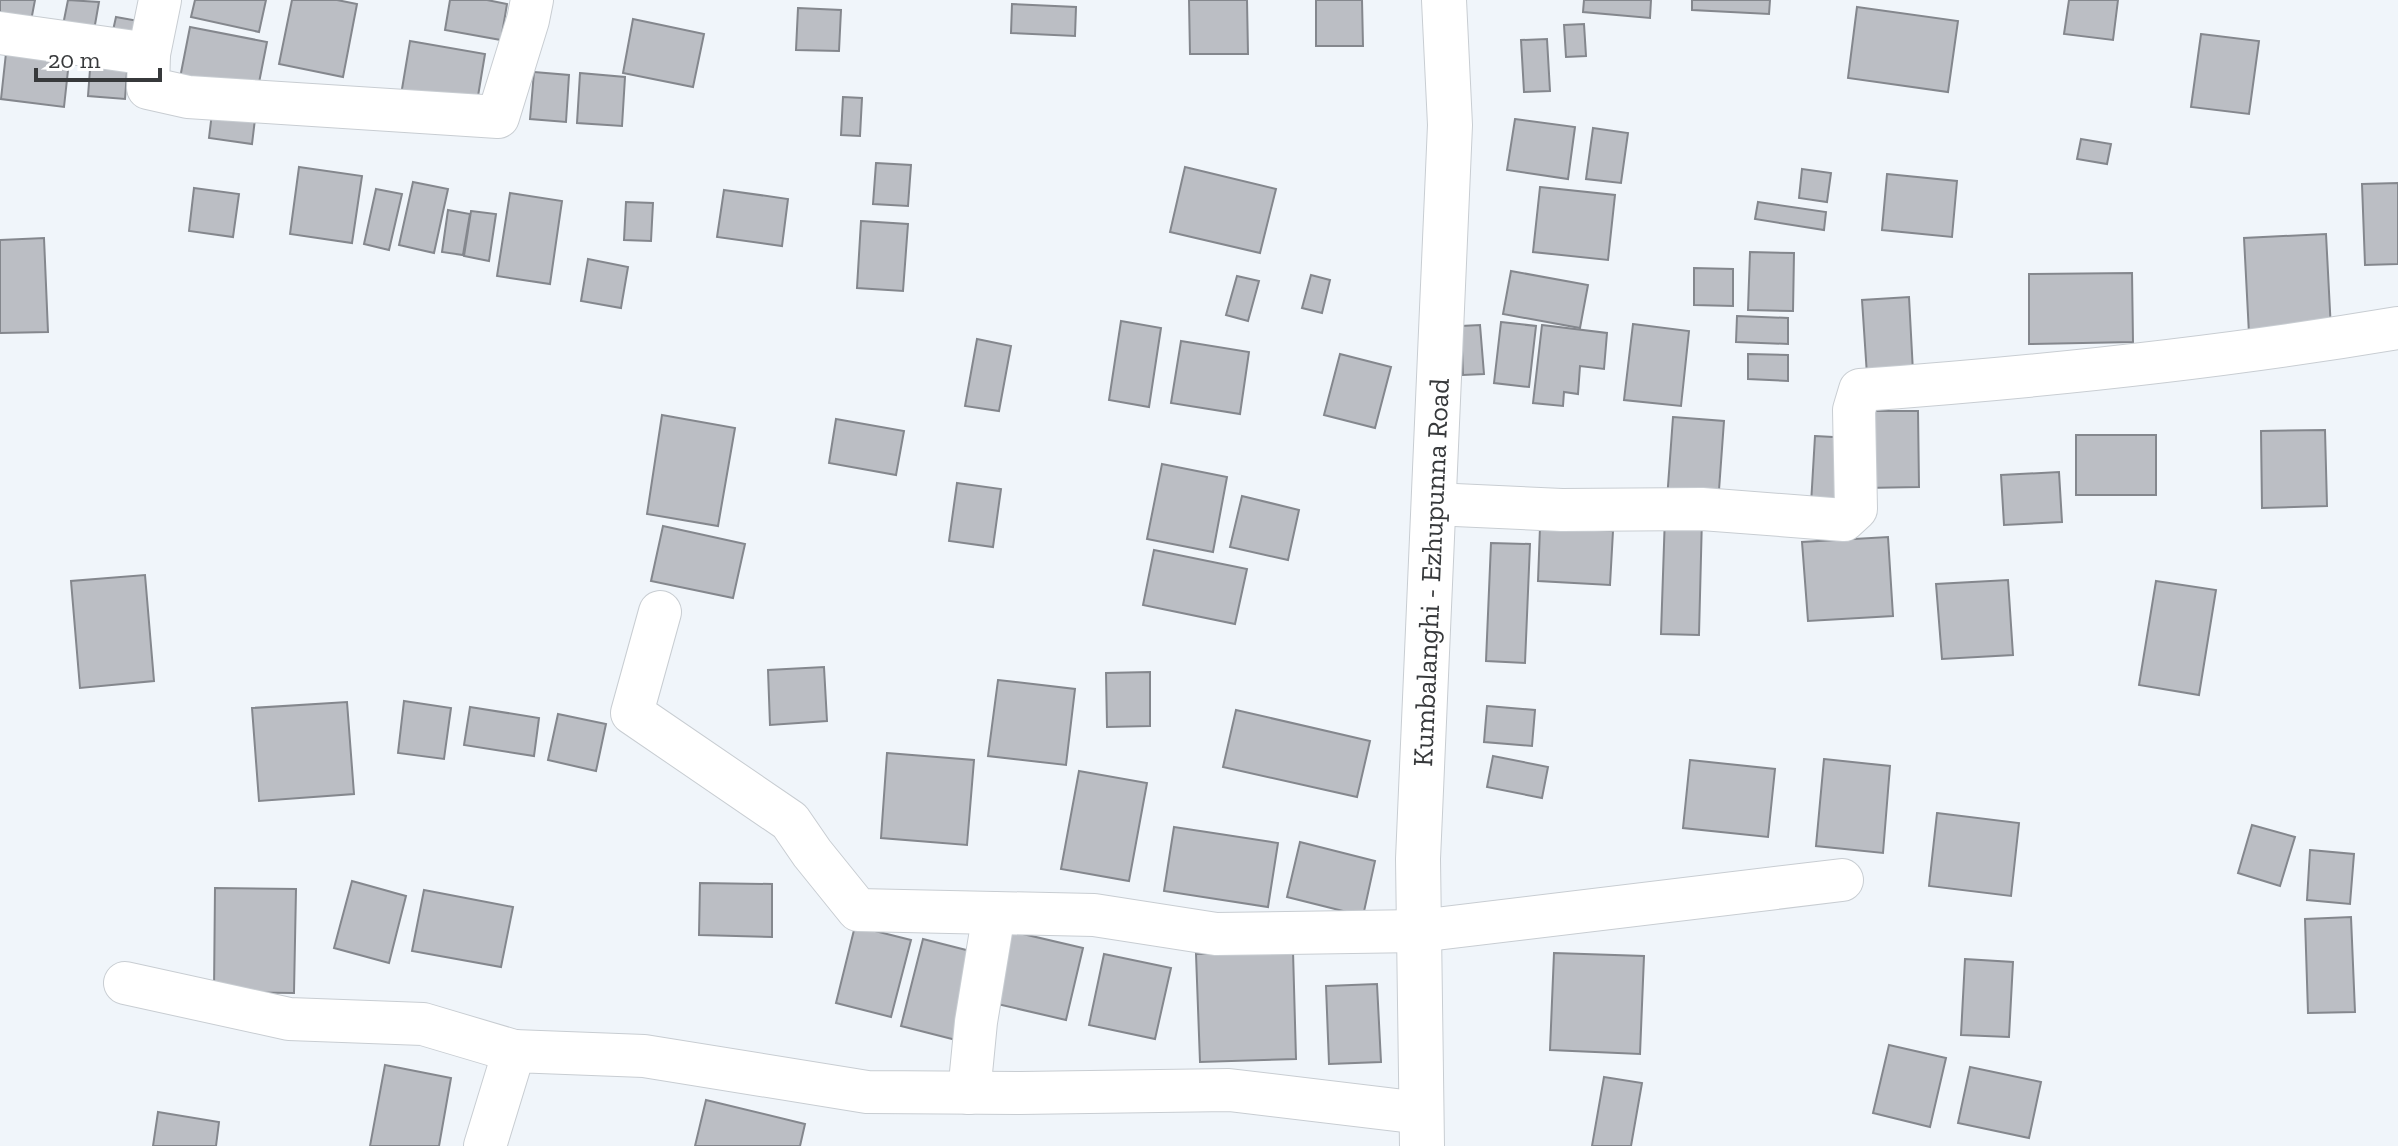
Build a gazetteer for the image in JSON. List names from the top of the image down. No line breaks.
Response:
{"streets":{"main road":["Kumbalanghi - Ezhupunna Road"]},"scale_bar":"20 m"}
